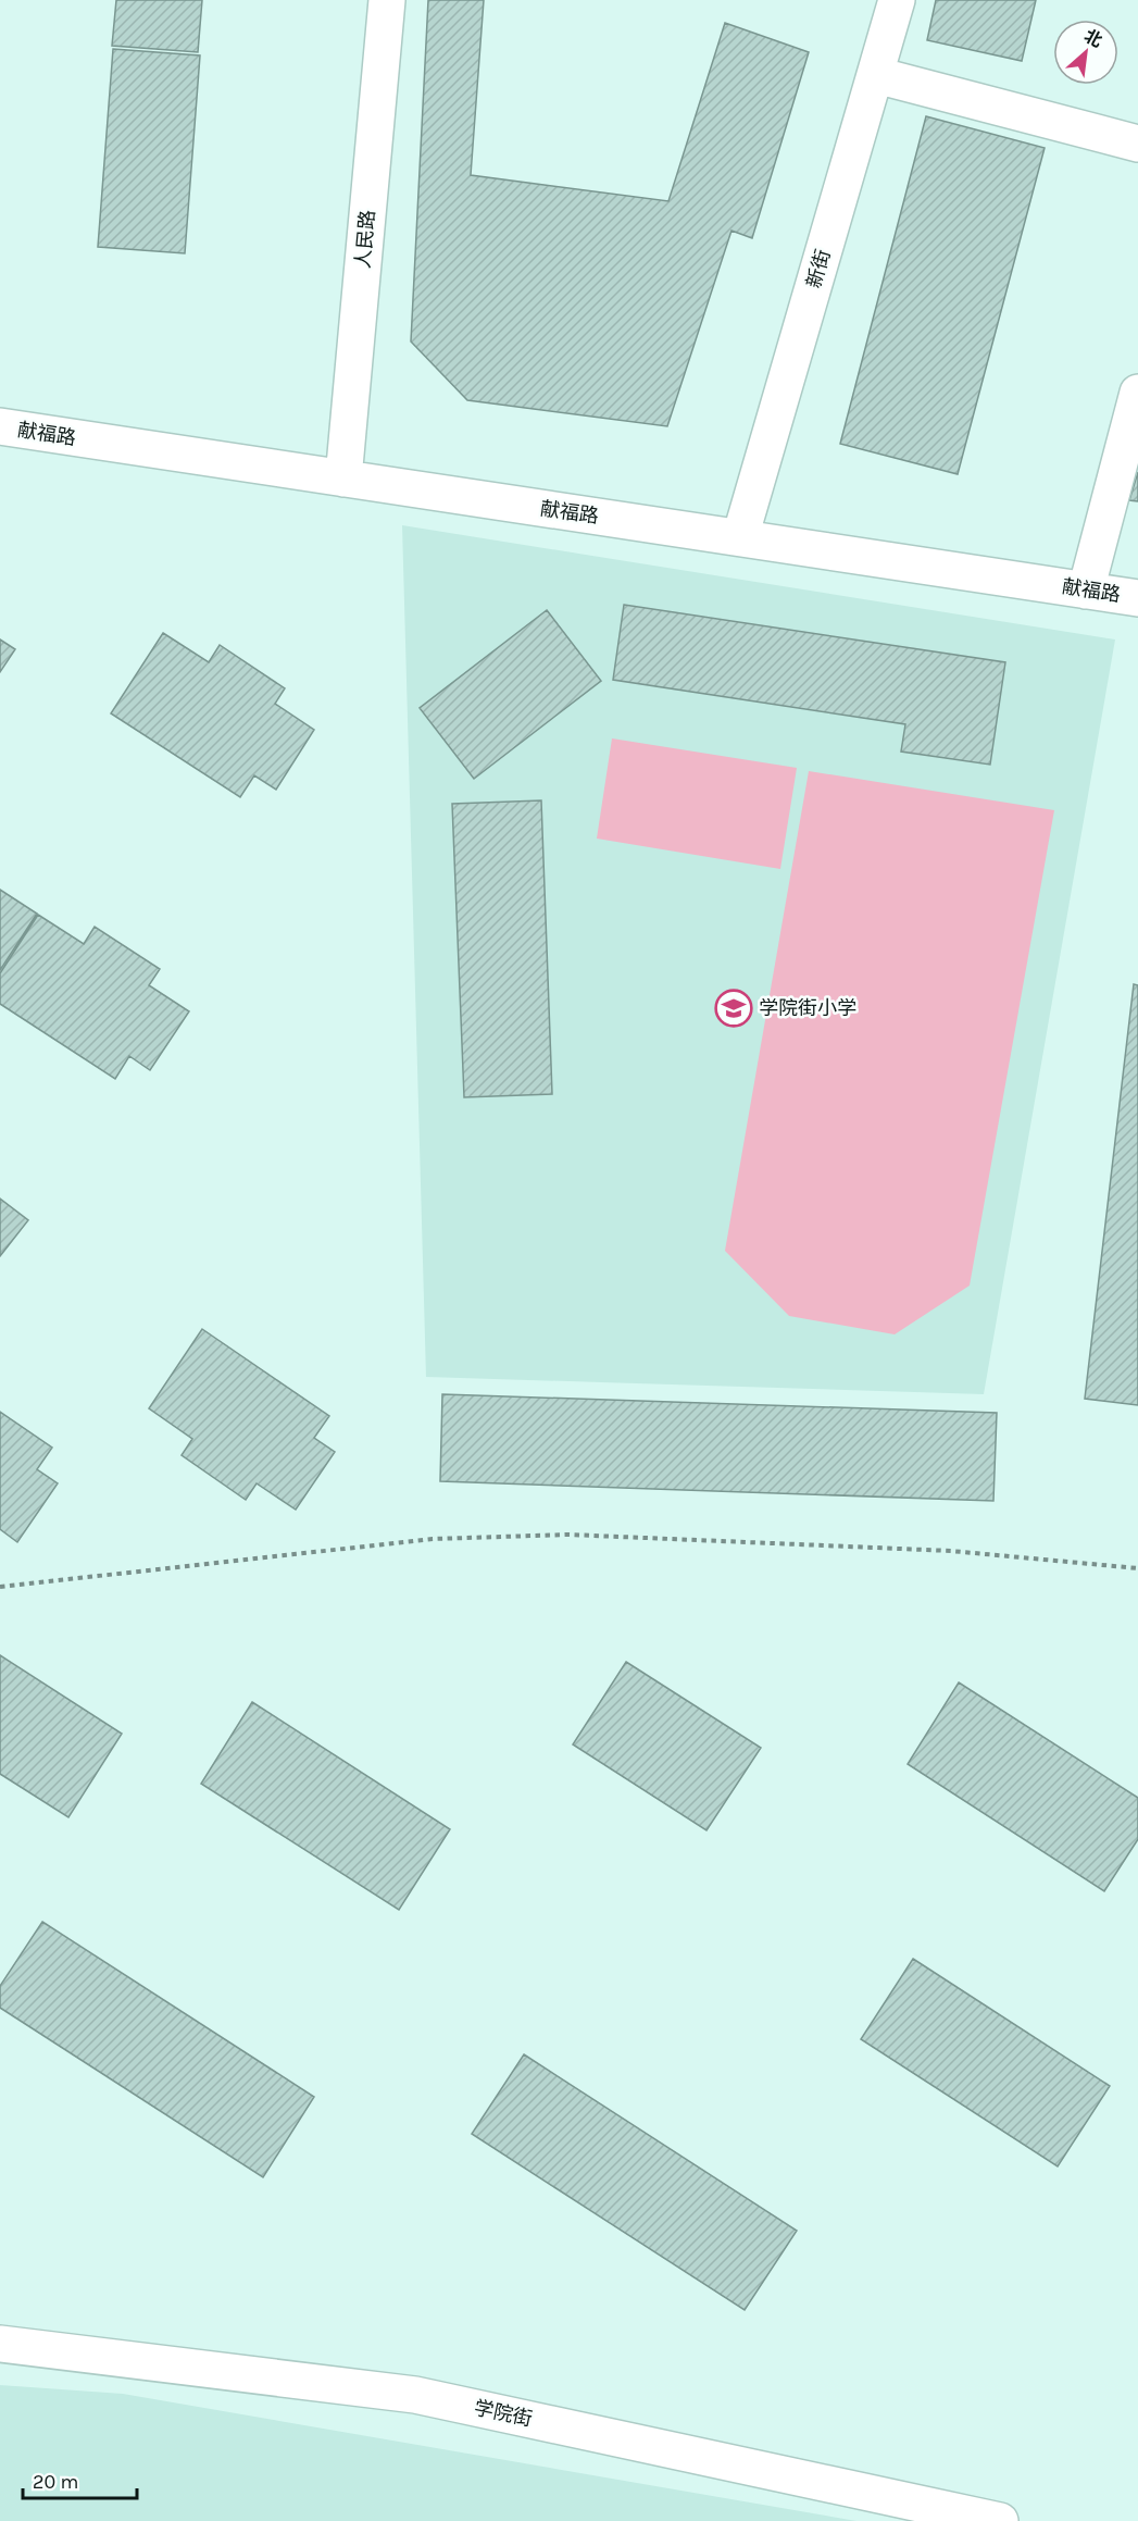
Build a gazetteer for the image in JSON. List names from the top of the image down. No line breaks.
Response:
{"streets":{"street":["人民路","新街","献福路","学院街"]},"crossings":[["人民路","献福路"],["新街","献福路"]],"places":{"school or university":["学院街小学"]},"scale_bar":"20 m","north":"top right"}
